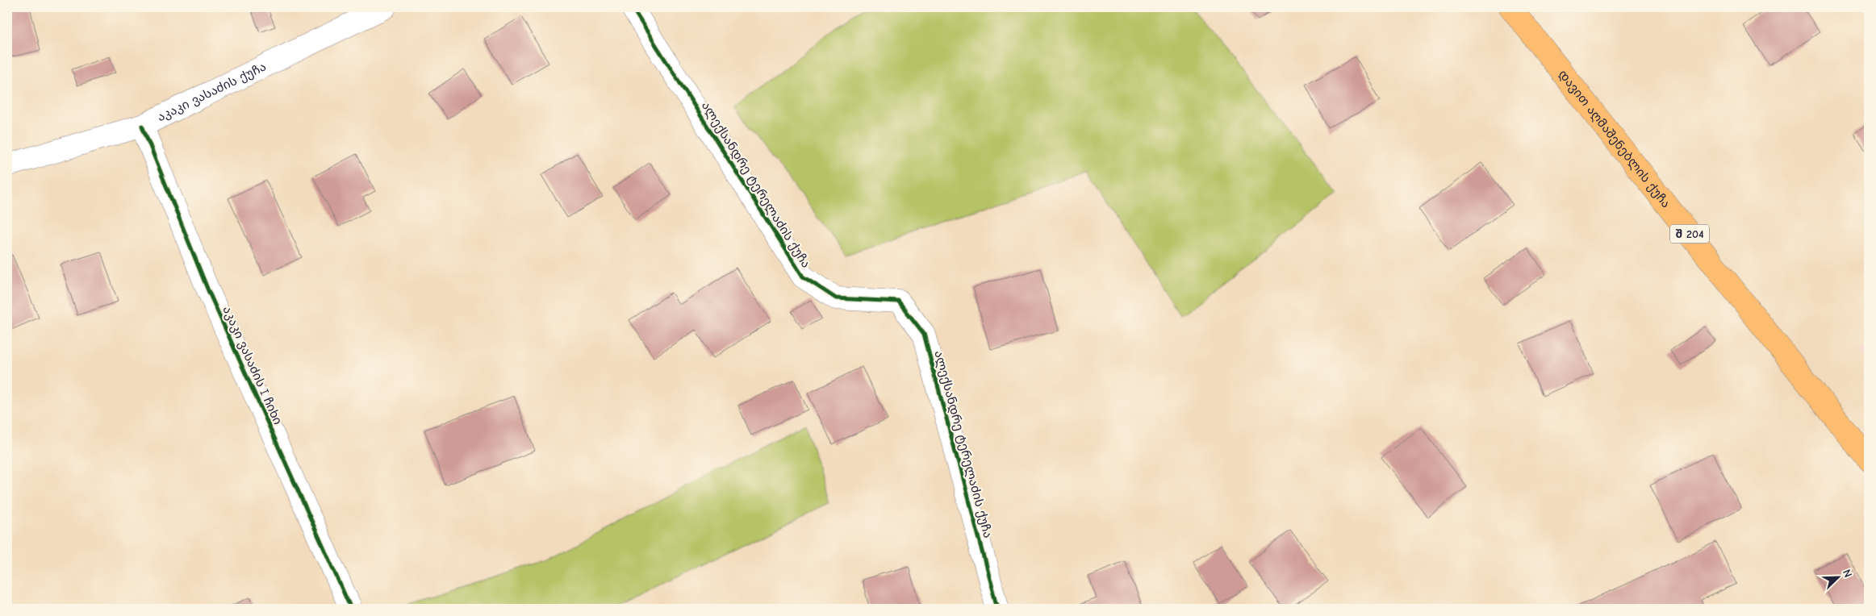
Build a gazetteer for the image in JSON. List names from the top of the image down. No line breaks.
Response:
{"streets":{"main road":["დავით აღმაშენებლის ქუჩა","შ 204"],"street":["აკაკი ვასაძის ქუჩა","ალექსანდრე ტერელაძის ქუჩა","აკაკი ვასაძის I ჩიხი"]},"crossings":[["აკაკი ვასაძის ქუჩა","აკაკი ვასაძის I ჩიხი"]],"north":"top right"}
